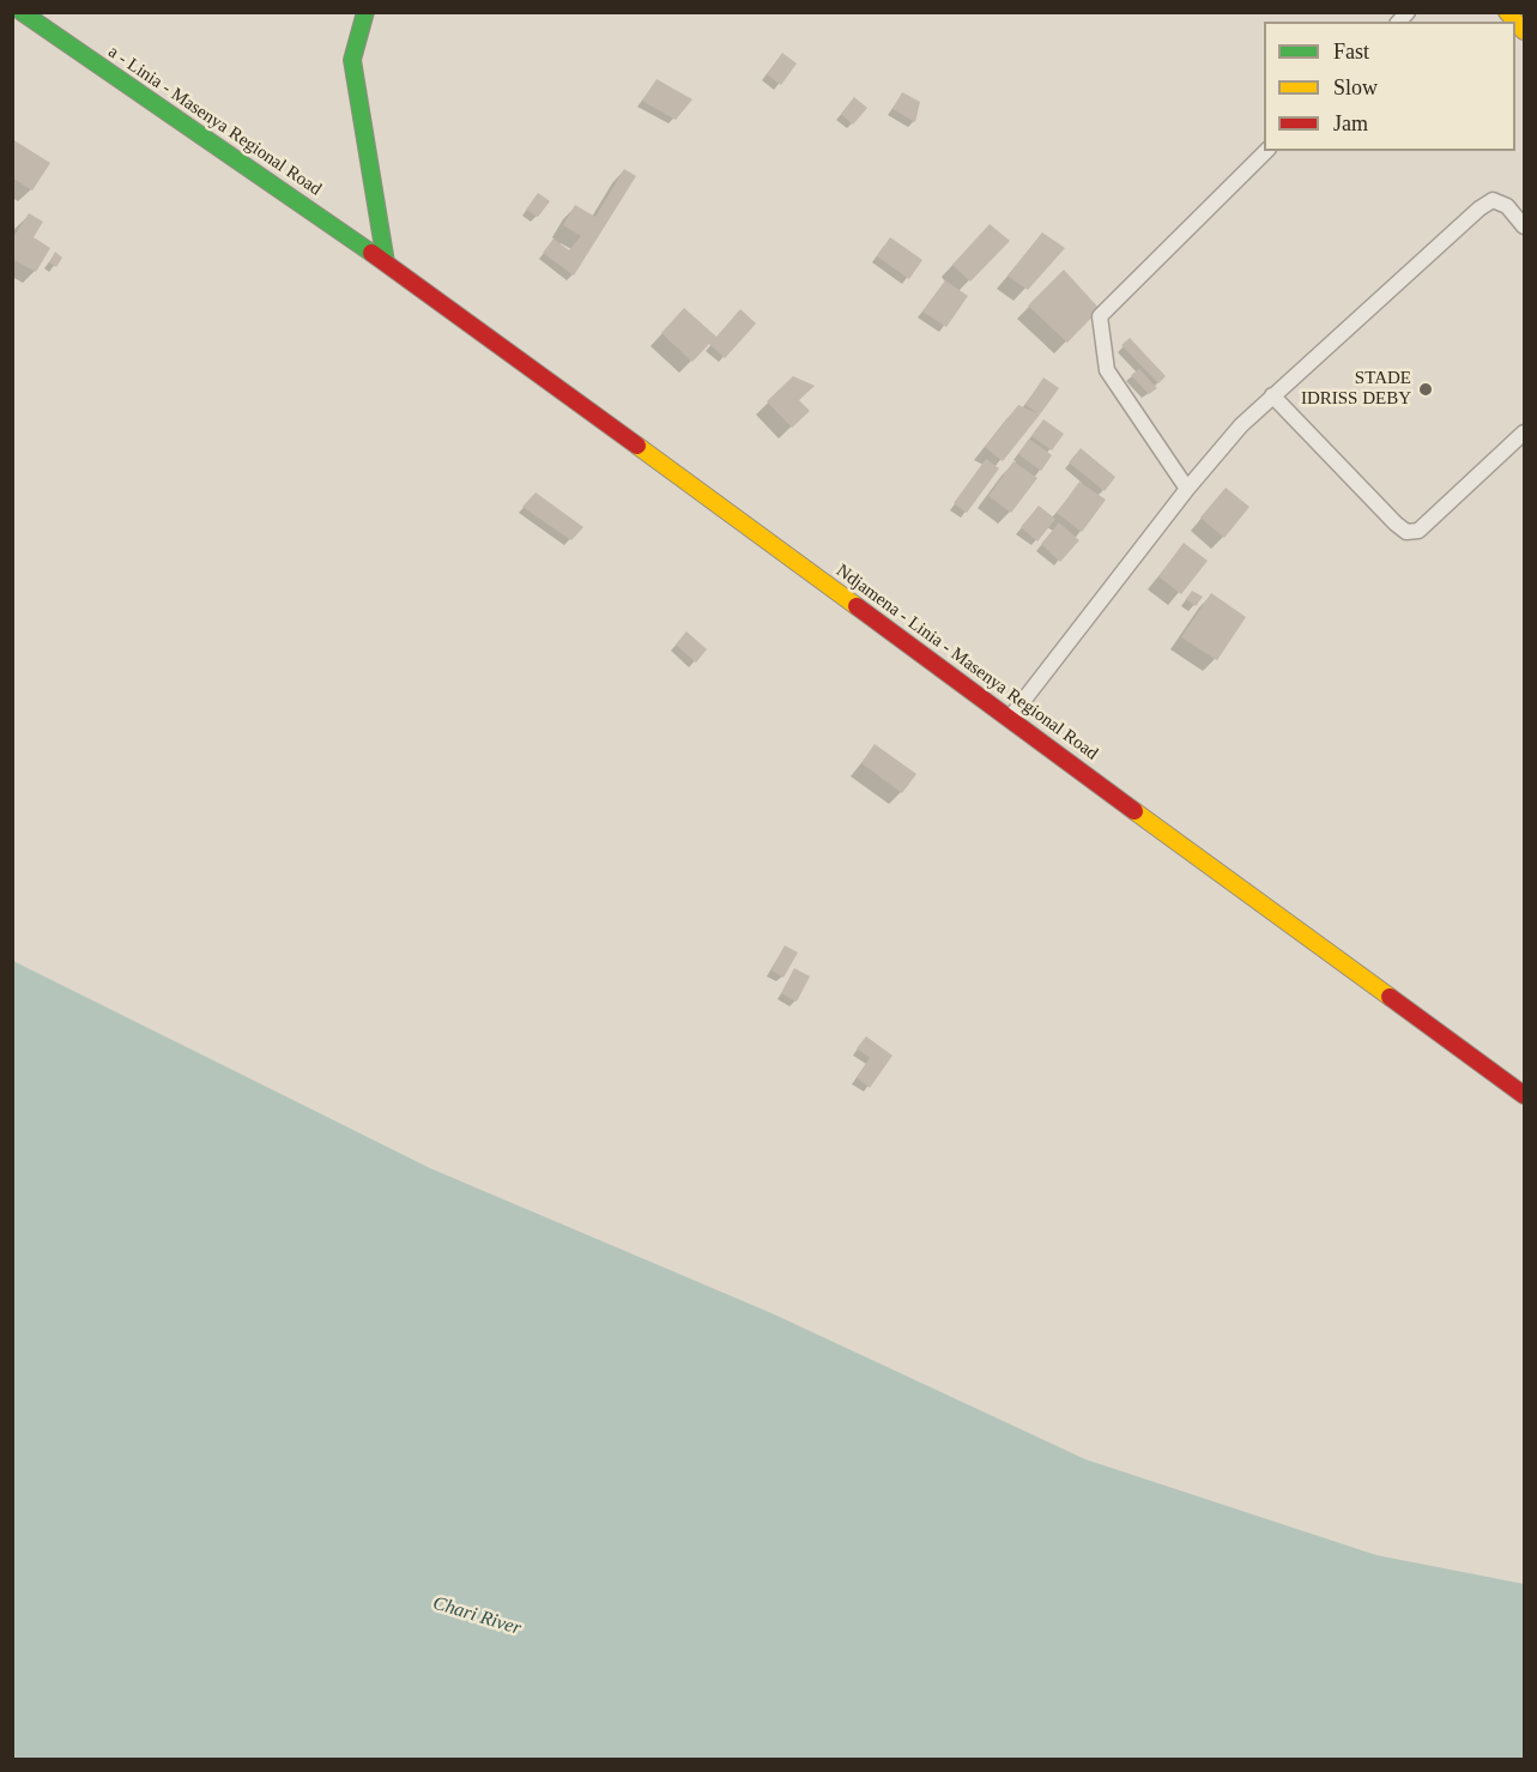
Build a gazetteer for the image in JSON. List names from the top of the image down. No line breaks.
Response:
{"streets":{"main road":["a - Linia - Masenya Regional Road","Ndjamena - Linia - Masenya Regional Road"]},"crossings":[["a - Linia - Masenya Regional Road","Ndjamena - Linia - Masenya Regional Road"]],"water":["Chari River"],"places":["STADE IDRISS DEBY"],"legend":["Fast","Slow","Jam"]}
